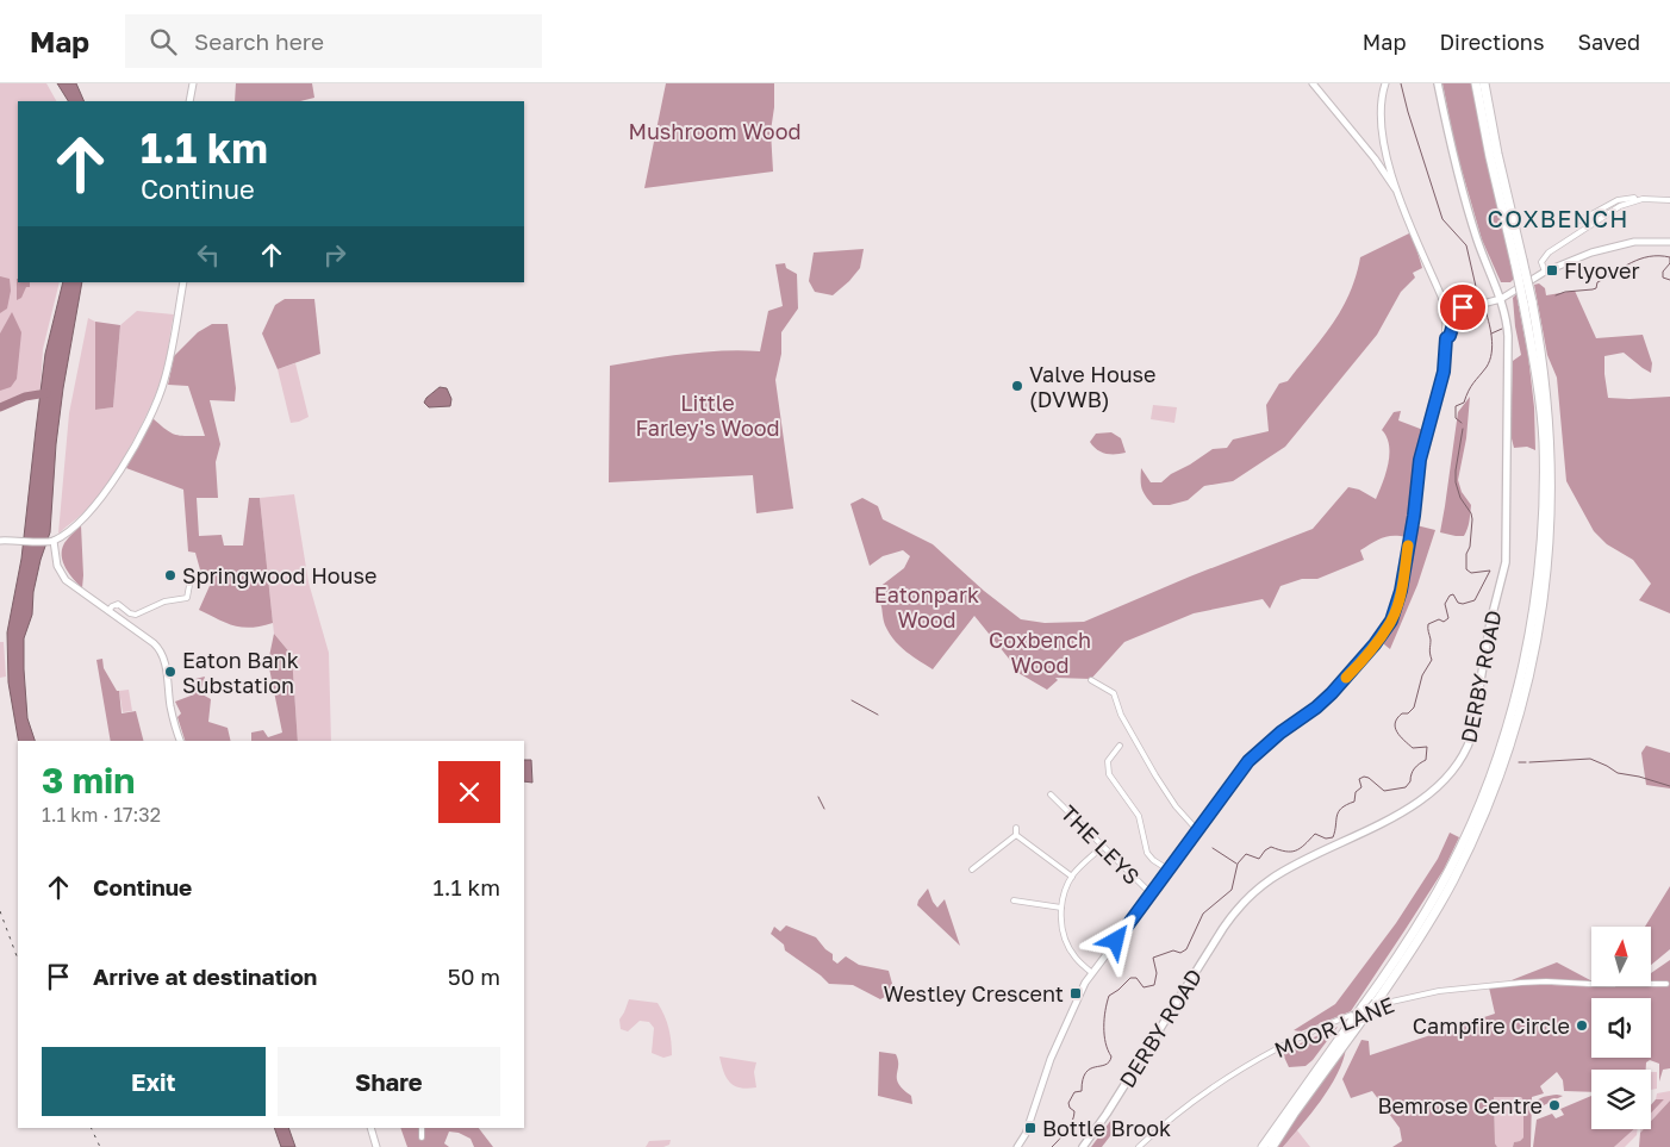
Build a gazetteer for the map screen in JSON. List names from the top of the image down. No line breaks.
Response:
{"streets":{"main road":["DERBY ROAD"],"street":["THE LEYS","MOOR LANE"]},"districts":["COXBENCH"],"parks":["Mushroom Wood","Little Farley's Wood","Eatonpark Wood","Coxbench Wood"],"places":{"transit":["Flyover","Westley Crescent","Bottle Brook"],"other":["Valve House (DVWB)","Springwood House","Eaton Bank Substation","Campfire Circle","Bemrose Centre"]},"north":"top","page":{"header":"Map","search":"Search here","nav":["Map","Directions","Saved"],"turn":["1.1 km","Continue"],"heading":["3 min","1.1 km · 17:32"],"list":[{"name":"Continue","value":"1.1 km"},{"name":"Arrive at destination","value":"50 m"}],"buttons":["Exit","Share"]}}
